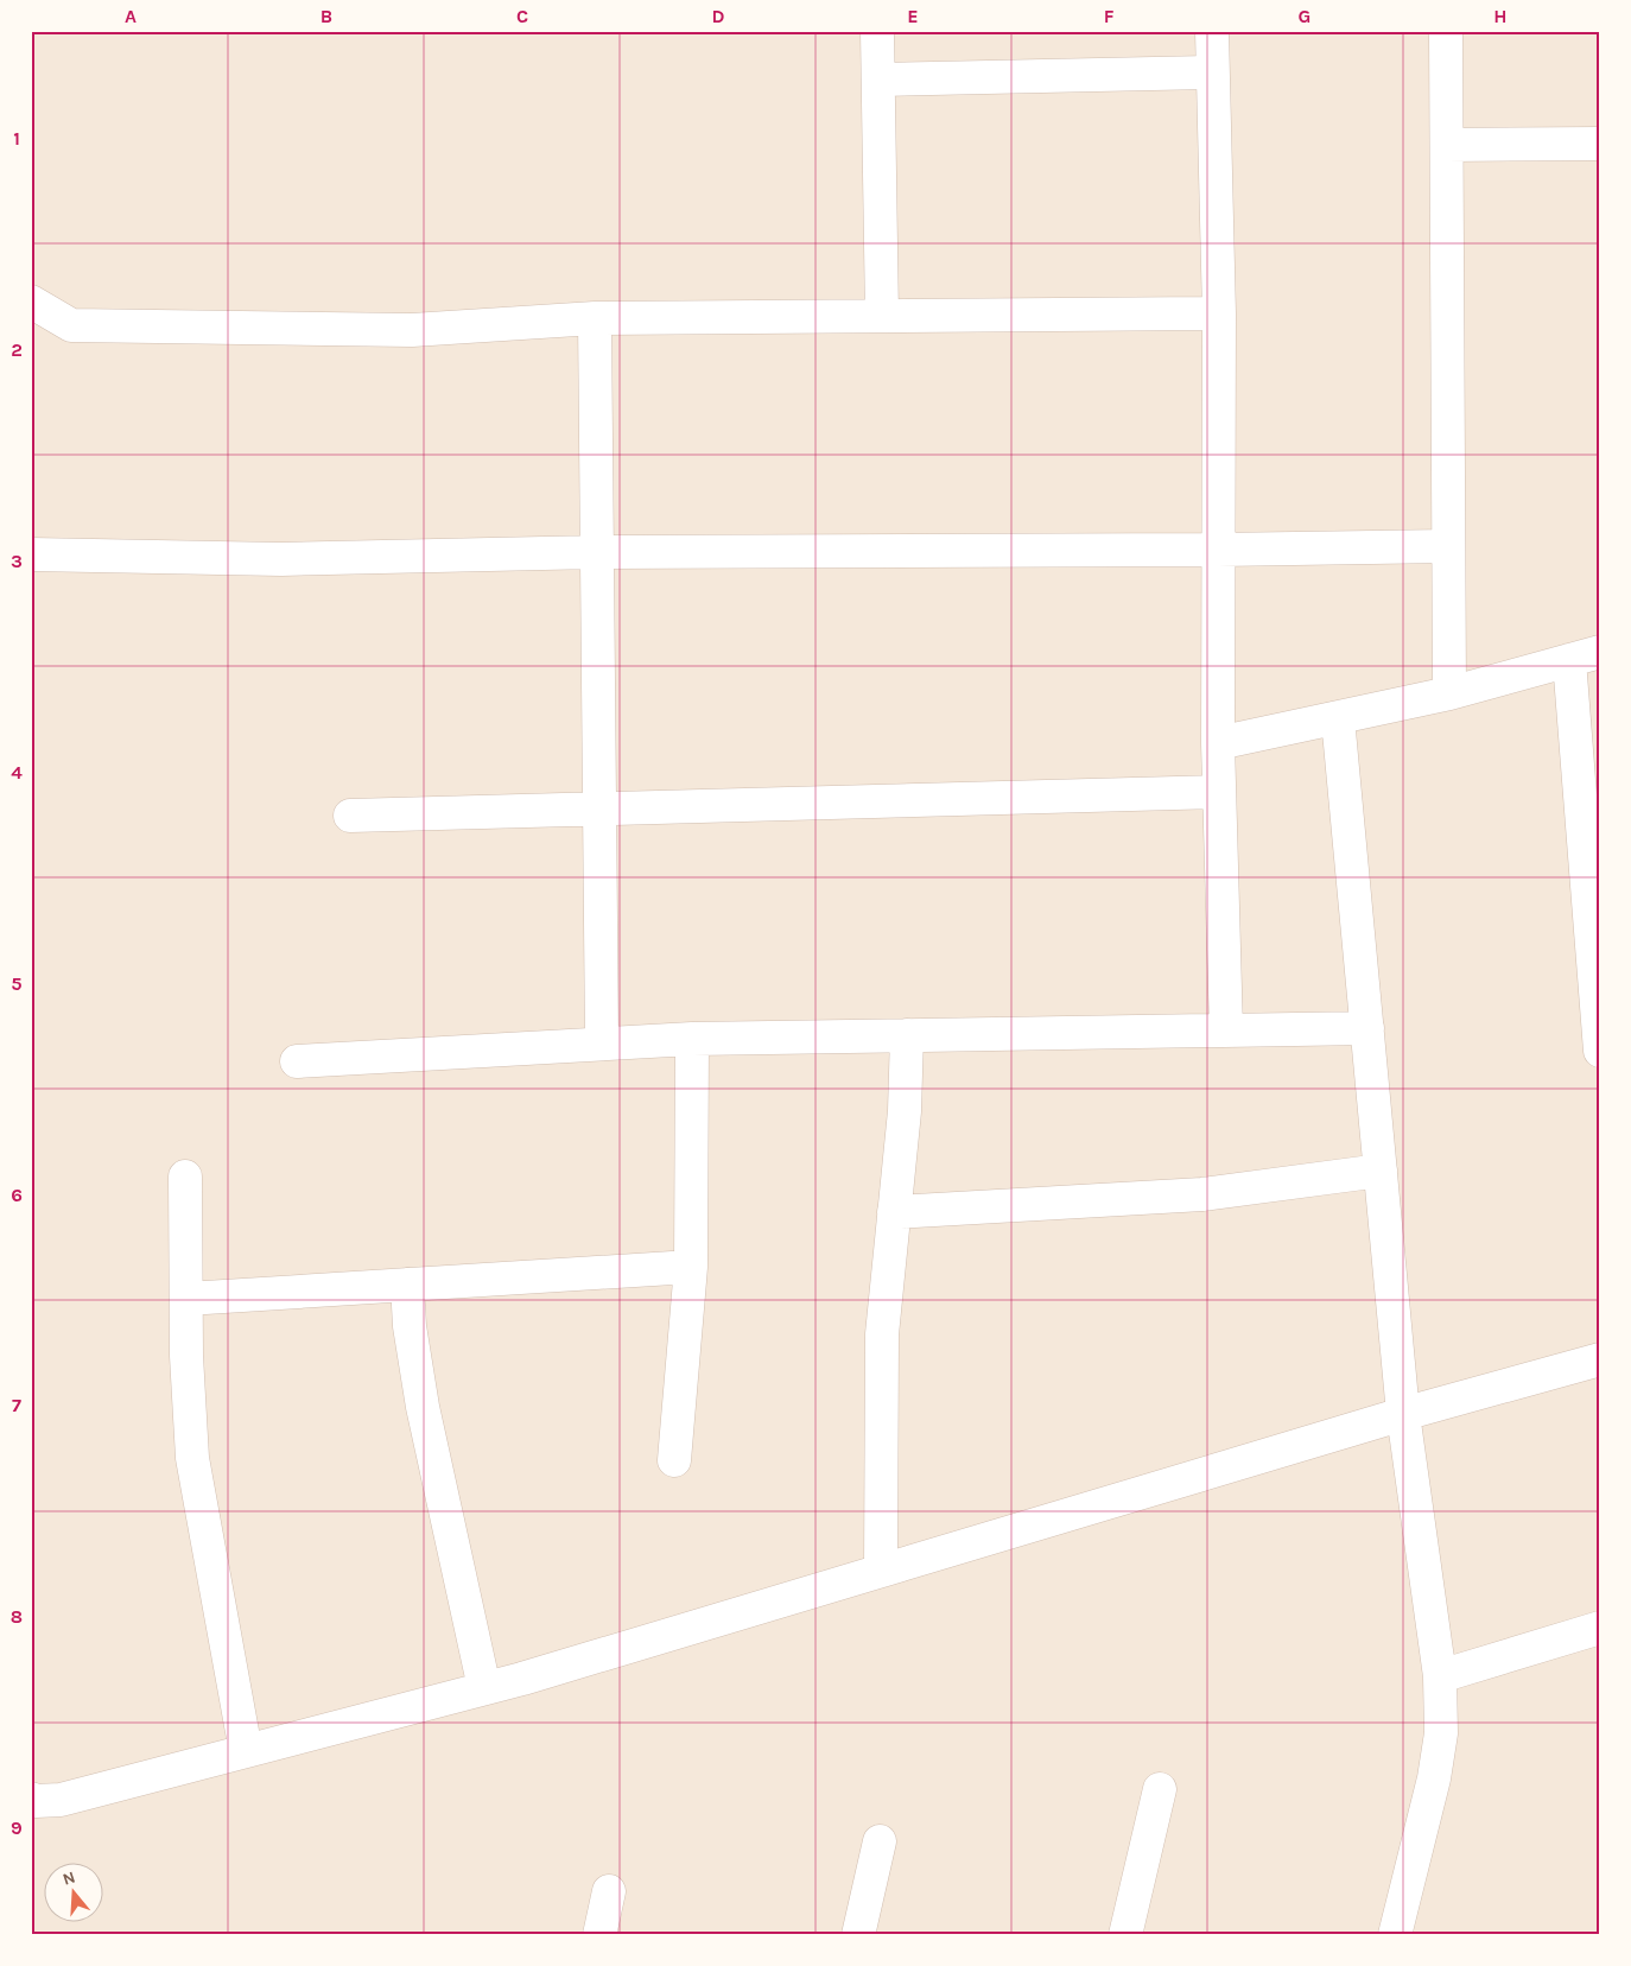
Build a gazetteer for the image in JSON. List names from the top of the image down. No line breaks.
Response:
{"north":"top","grid":{"columns":["A","B","C","D","E","F","G","H"],"rows":["1","2","3","4","5","6","7","8","9"]}}
